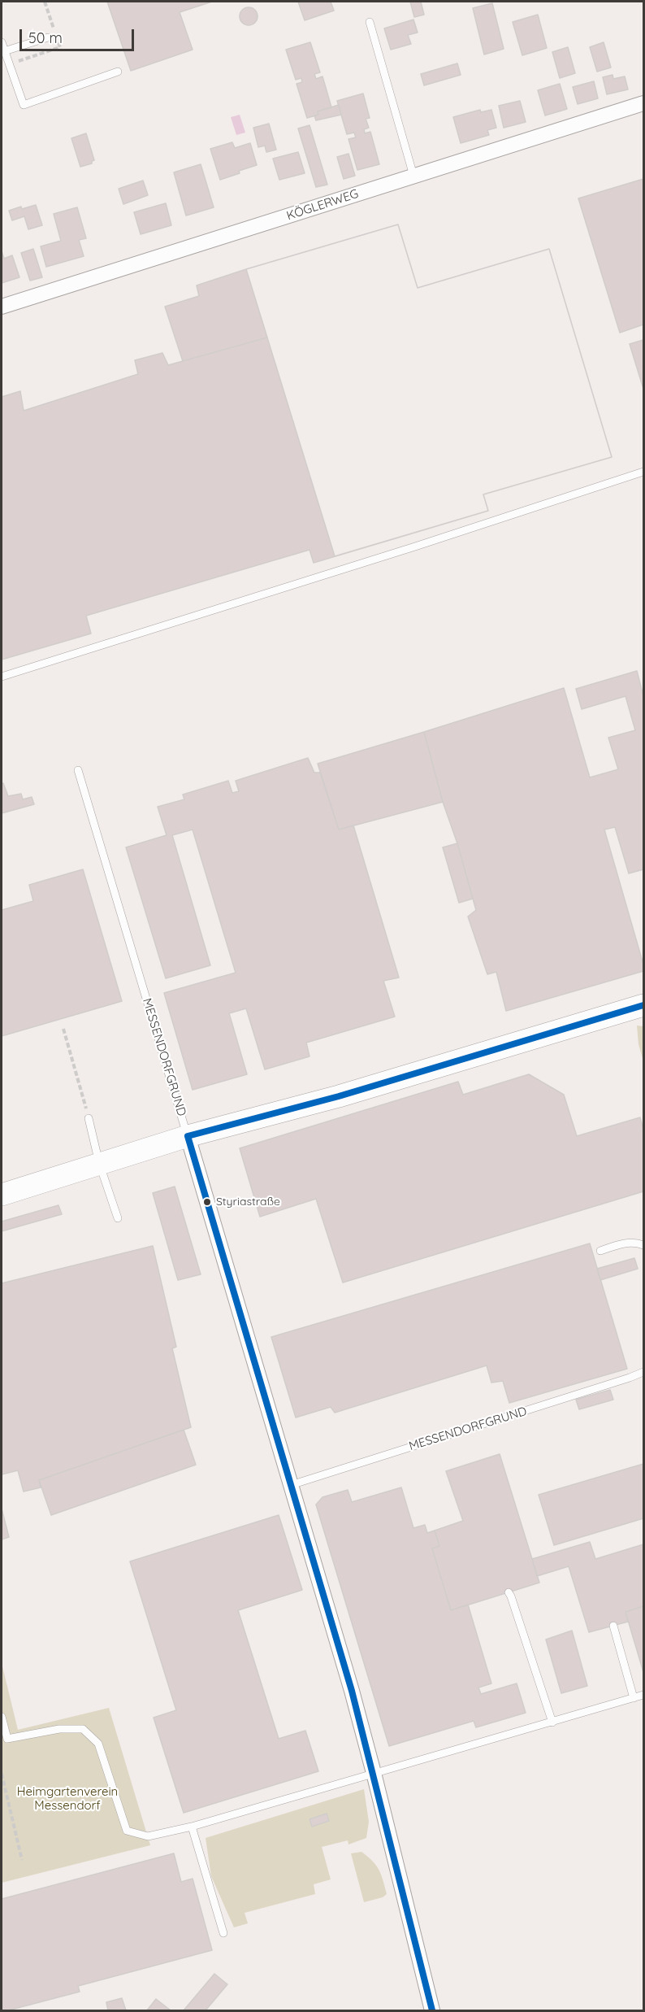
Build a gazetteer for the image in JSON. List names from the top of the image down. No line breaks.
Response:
{"streets":{"street":["KÖGLERWEG","MESSENDORFGRUND"]},"parks":["Heimgartenverein Messendorf"],"places":["Styriastraße"],"scale_bar":"50 m"}
